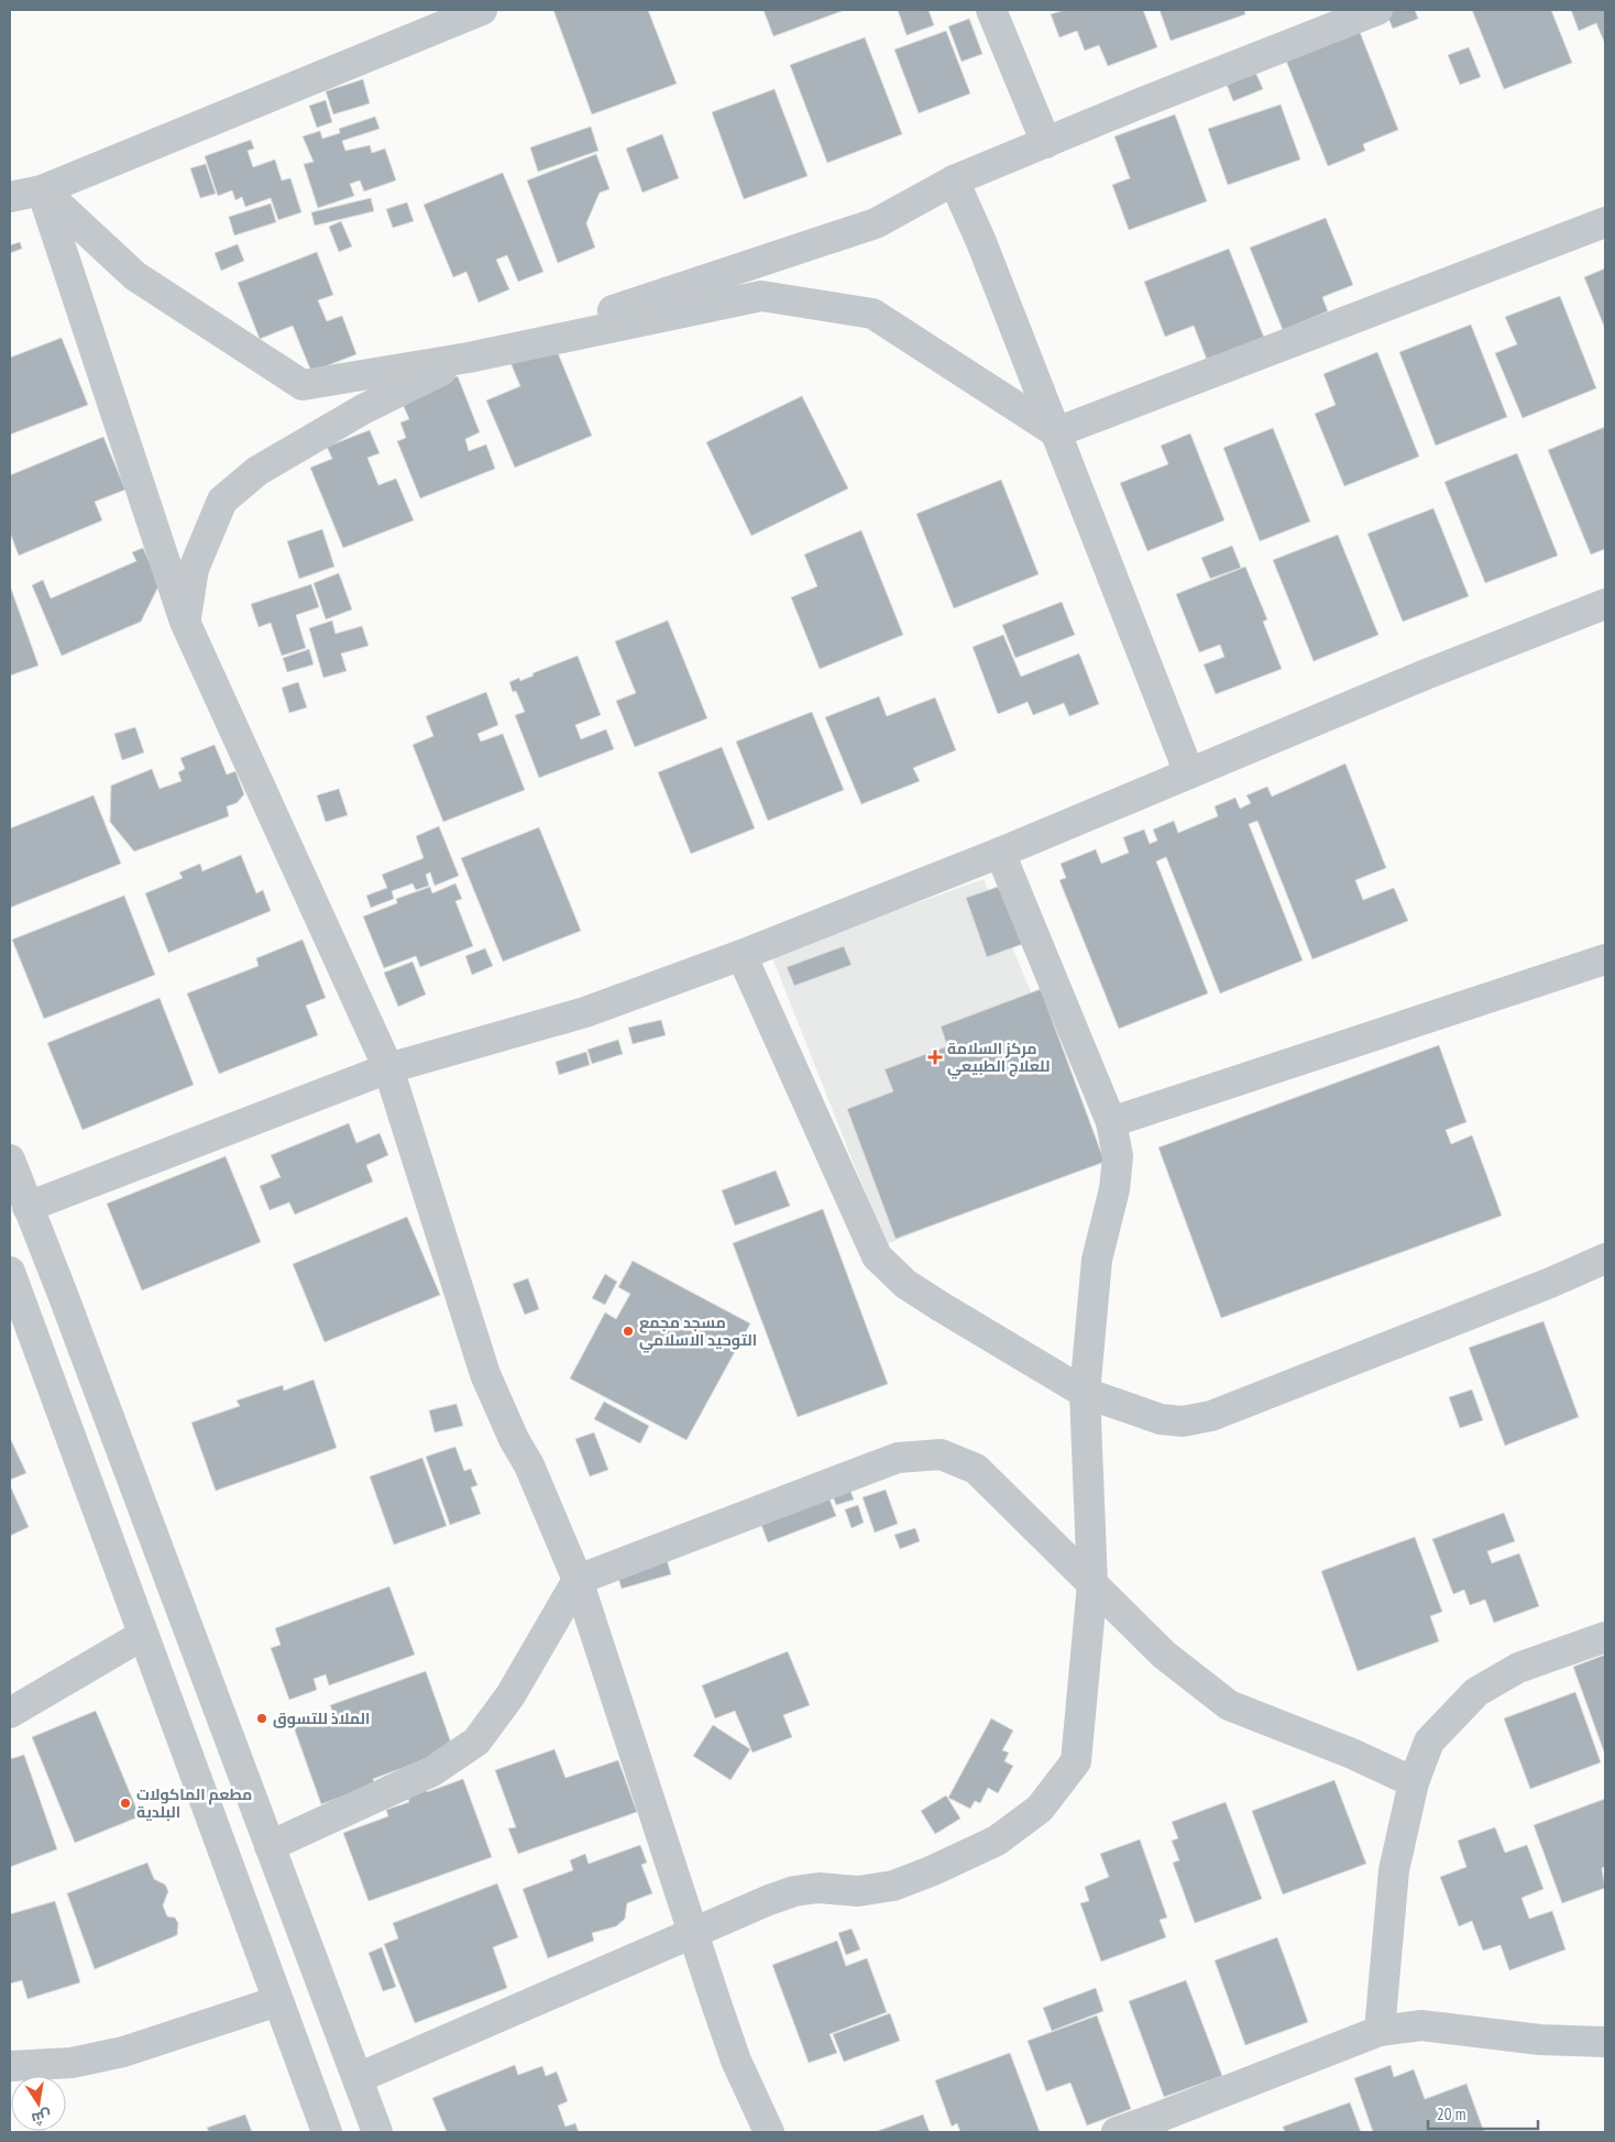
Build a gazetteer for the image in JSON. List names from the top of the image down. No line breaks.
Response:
{"places":{"health":["مركز السلامة للعلاج الطبيعي"],"other":["مسجد مجمع التوحيد الاسلامي","الملاذ للتسوق","مطعم الماكولات البلدية"]},"scale_bar":"20 m","north":"bottom"}
